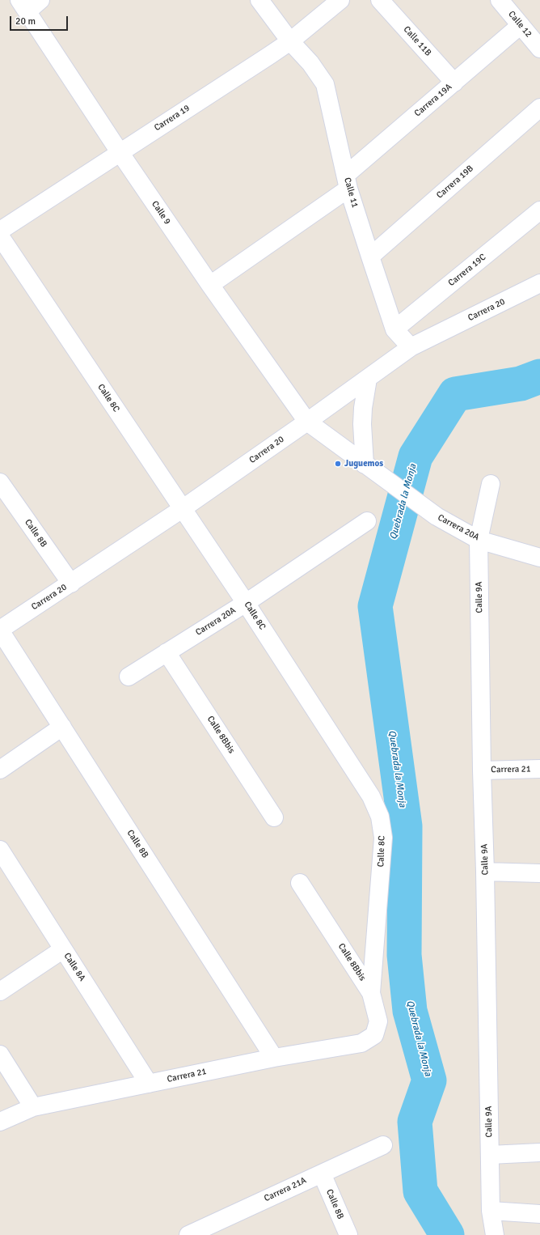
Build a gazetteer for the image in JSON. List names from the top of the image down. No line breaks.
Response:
{"streets":{"street":["Calle 12","Calle 11B","Carrera 19A","Carrera 19","Carrera 19B","Calle 11","Calle 9","Carrera 19C","Carrera 20","Calle 8C","Carrera 20A","Calle 8B","Calle 9A","Calle 8Bbis","Carrera 21","Calle 8A","Carrera 21A"]},"crossings":[["Calle 12","Carrera 19A"],["Calle 11B","Carrera 19A"],["Carrera 19A","Calle 11"],["Carrera 19A","Calle 9"],["Carrera 19","Calle 11"],["Carrera 19","Calle 9"],["Carrera 19B","Calle 11"],["Calle 11","Carrera 19C"],["Calle 11","Carrera 20"],["Calle 9","Carrera 20"],["Calle 9","Carrera 20A"],["Carrera 20","Calle 8C"],["Carrera 20","Carrera 20A"],["Carrera 20","Calle 8B"],["Calle 8C","Carrera 20A"],["Calle 8C","Calle 8Bbis"],["Calle 8C","Carrera 21"],["Carrera 20A","Calle 9A"],["Carrera 20A","Calle 8Bbis"],["Calle 8B","Carrera 21"],["Calle 8B","Carrera 21A"],["Calle 9A","Carrera 21"],["Carrera 21","Calle 8A"]],"water":["Quebrada la Monja"],"places":["Juguemos"],"scale_bar":"20 m"}
